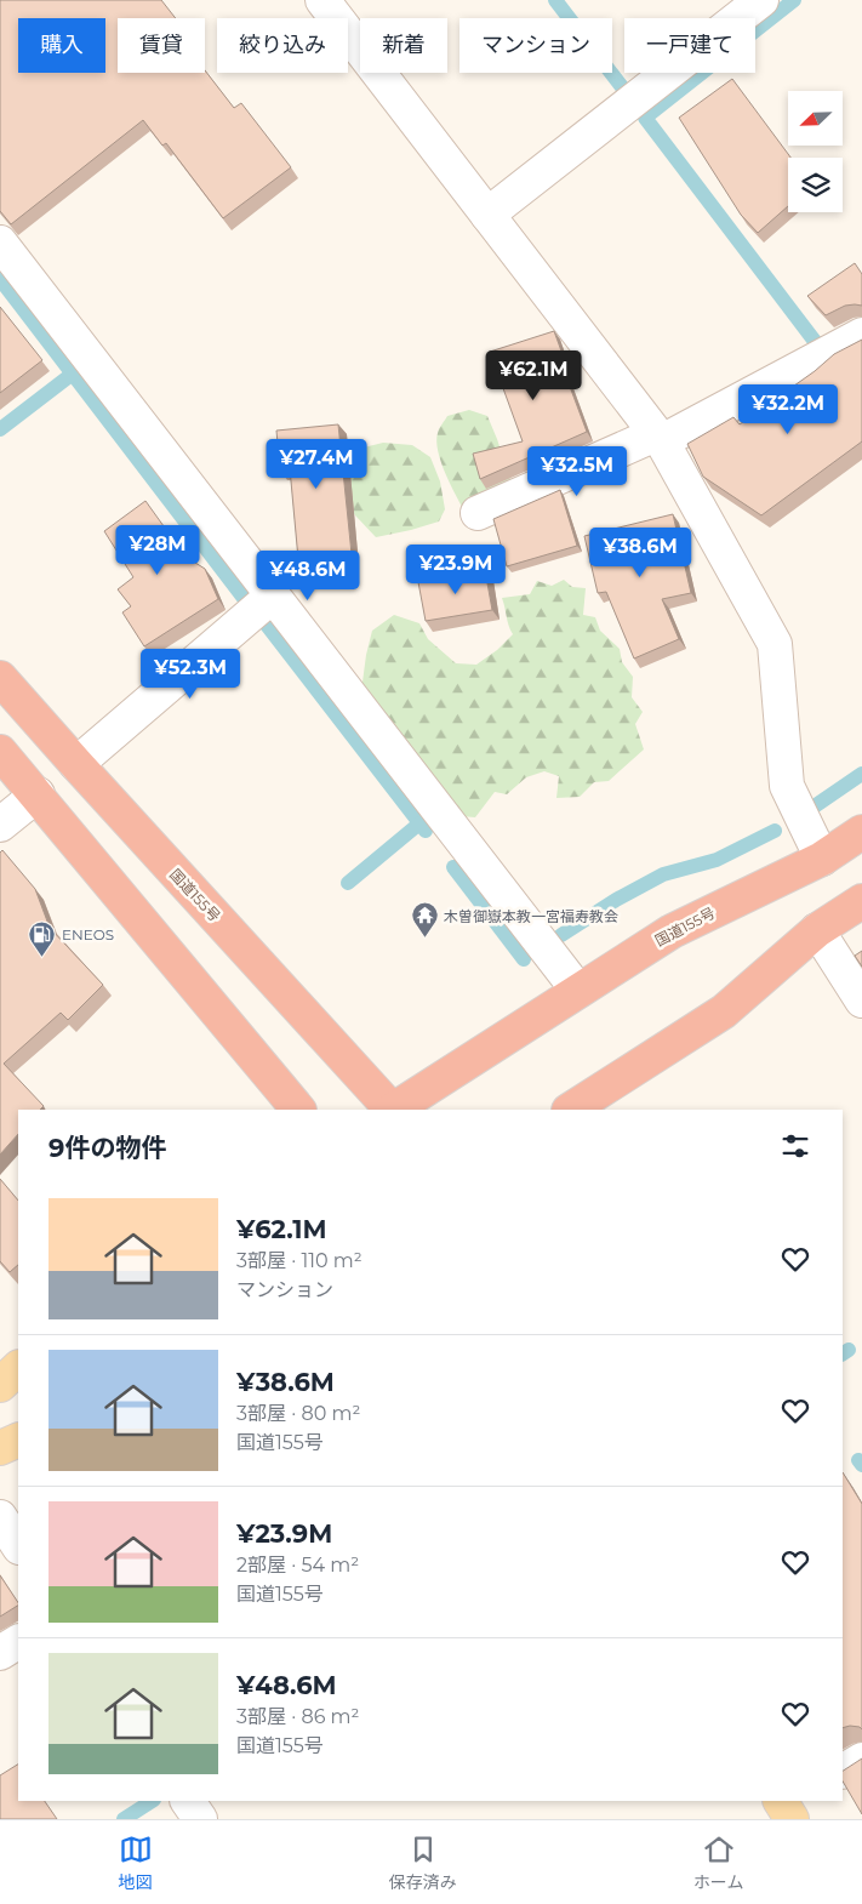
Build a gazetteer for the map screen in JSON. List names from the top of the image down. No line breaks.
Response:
{"streets":{"highway":["国道155号"]},"places":{"temple":["木曽御嶽本教一宮福寿教会"],"fuel station":["ENEOS"]},"north":"bottom left","page":{"chip":["購入","賃貸","絞り込み","新着","マンション","一戸建て"],"price":["¥62.1M","¥32.2M","¥27.4M","¥32.5M","¥28M","¥38.6M","¥23.9M","¥48.6M","¥52.3M"],"heading":"9件の物件","list":[{"name":"¥62.1M","note":"3部屋 · 110 m² · マンション"},{"name":"¥38.6M","note":"3部屋 · 80 m² · 国道155号"},{"name":"¥23.9M","note":"2部屋 · 54 m² · 国道155号"},{"name":"¥48.6M","note":"3部屋 · 86 m² · 国道155号"}],"tabs":["地図","保存済み","ホーム"]}}
